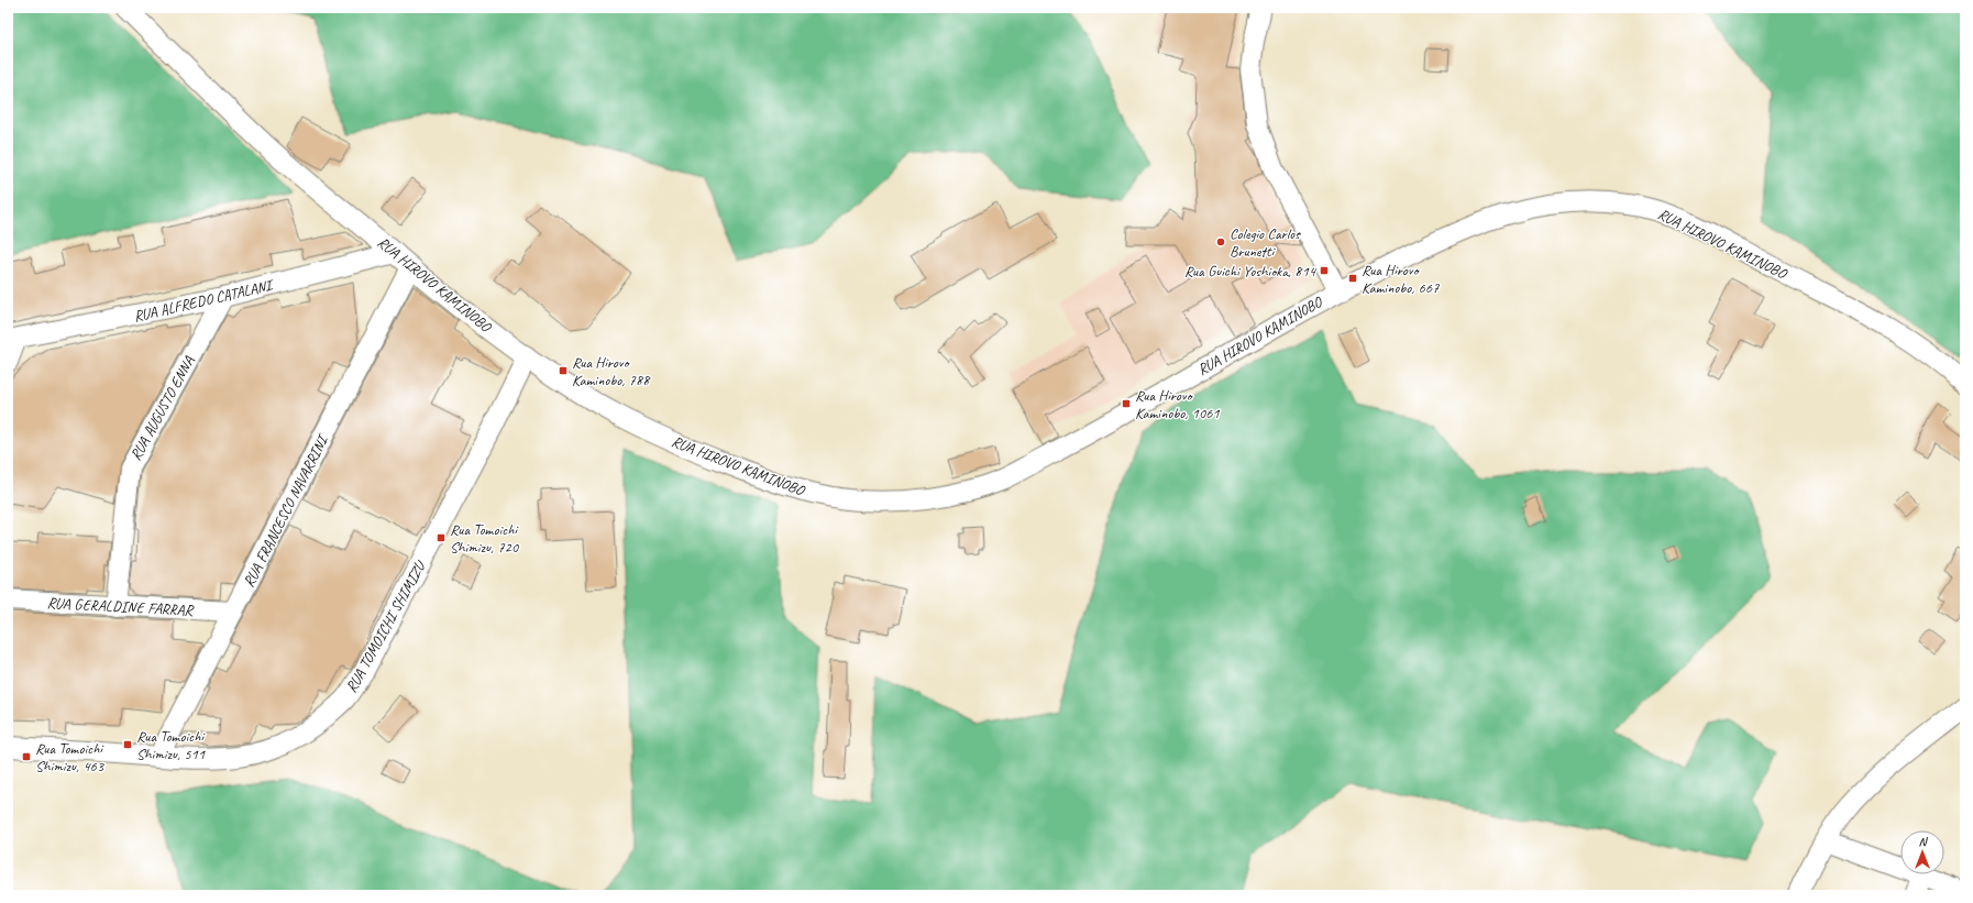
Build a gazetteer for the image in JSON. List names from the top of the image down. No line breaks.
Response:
{"streets":{"street":["RUA HIROVO KAMINOBO","RUA ALFREDO CATALANI","RUA AUGUSTO ENNA","RUA FRANCESCO NAVARRINI","RUA GERALDINE FARRAR","RUA TOMOICHI SHIMIZU"]},"crossings":[["RUA HIROVO KAMINOBO","RUA ALFREDO CATALANI"],["RUA HIROVO KAMINOBO","RUA FRANCESCO NAVARRINI"],["RUA HIROVO KAMINOBO","RUA TOMOICHI SHIMIZU"],["RUA ALFREDO CATALANI","RUA AUGUSTO ENNA"],["RUA AUGUSTO ENNA","RUA GERALDINE FARRAR"],["RUA FRANCESCO NAVARRINI","RUA GERALDINE FARRAR"],["RUA FRANCESCO NAVARRINI","RUA TOMOICHI SHIMIZU"]],"places":{"other":["Colegio Carlos Brunetti"],"transit":["Rua Guichi Yoshioka, 814","Rua Hirovo Kaminobo, 667","Rua Hirovo Kaminobo, 788","Rua Hirovo Kaminobo, 1061","Rua Tomoichi Shimizu, 720","Rua Tomoichi Shimizu, 511","Rua Tomoichi Shimizu, 463"]},"north":"top"}
